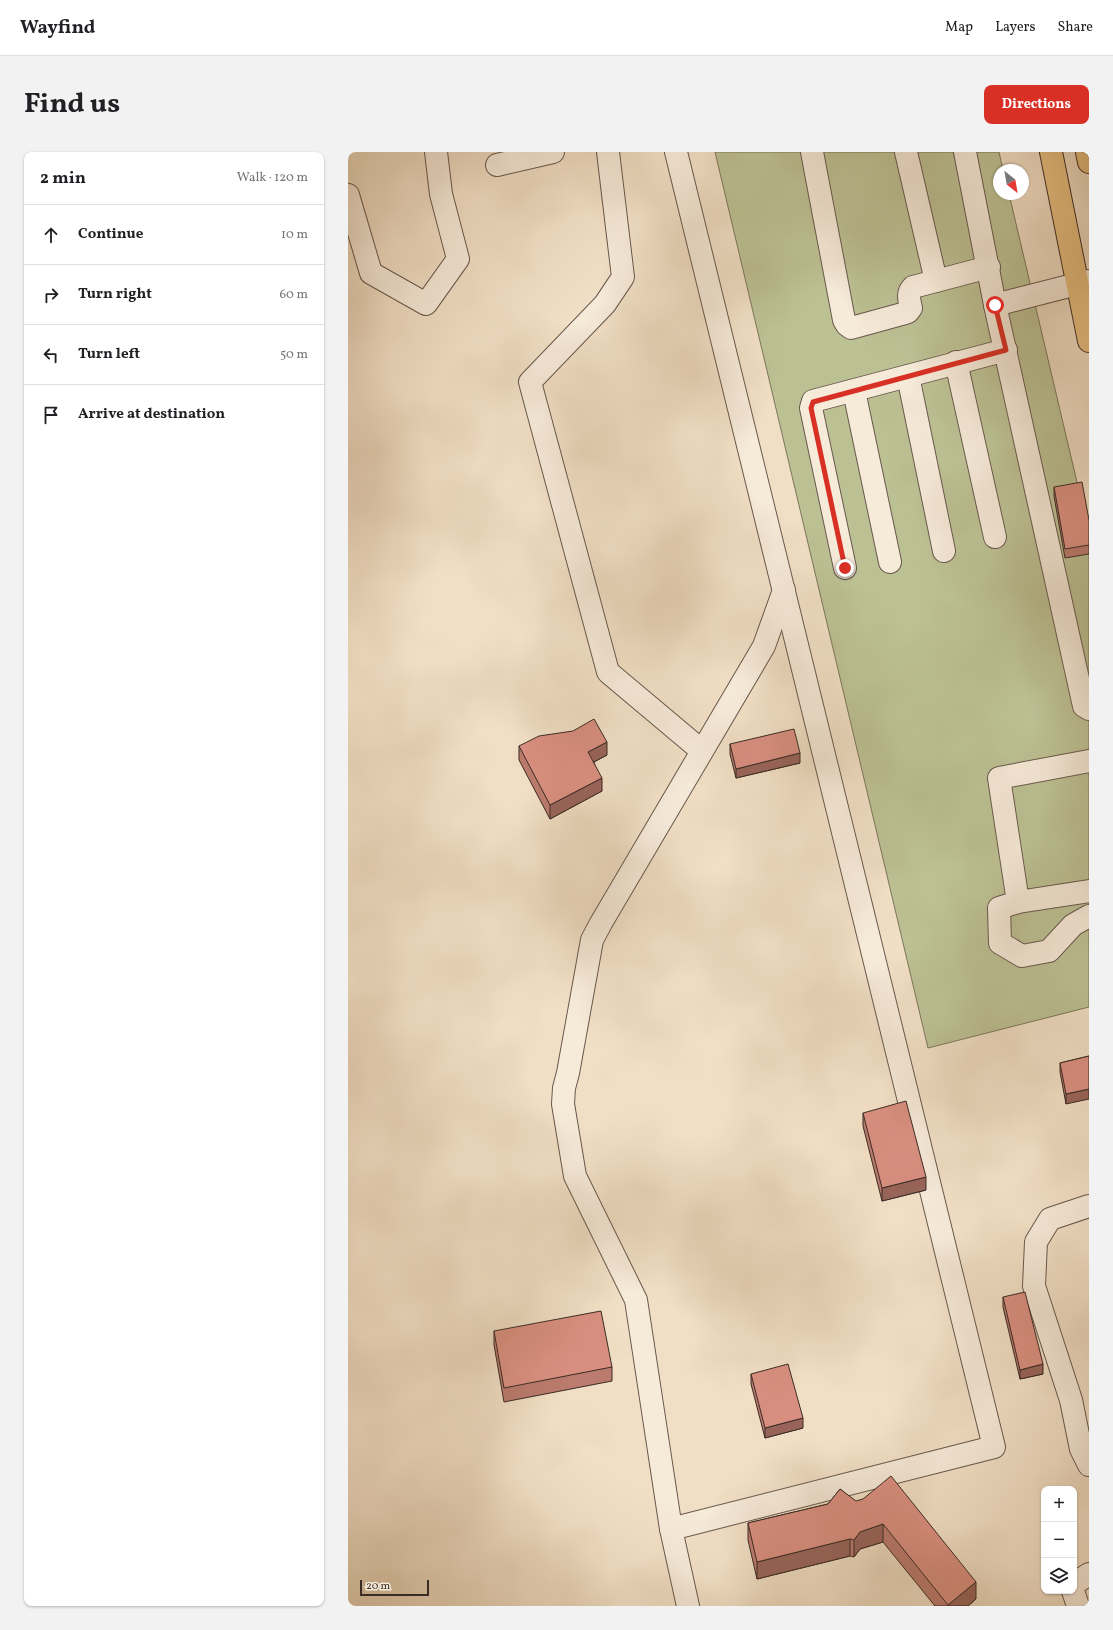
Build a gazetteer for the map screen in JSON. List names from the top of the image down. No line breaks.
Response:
{"scale_bar":"20 m","north":"bottom right","page":{"header":"Wayfind","nav":["Map","Layers","Share"],"title":"Find us","buttons":"Directions","heading":["2 min","Walk · 120 m"],"list":[["Continue","10 m"],["Turn right","60 m"],["Turn left","50 m"],"Arrive at destination"],"map_buttons":["+","−"],"scale":"20 m"}}
